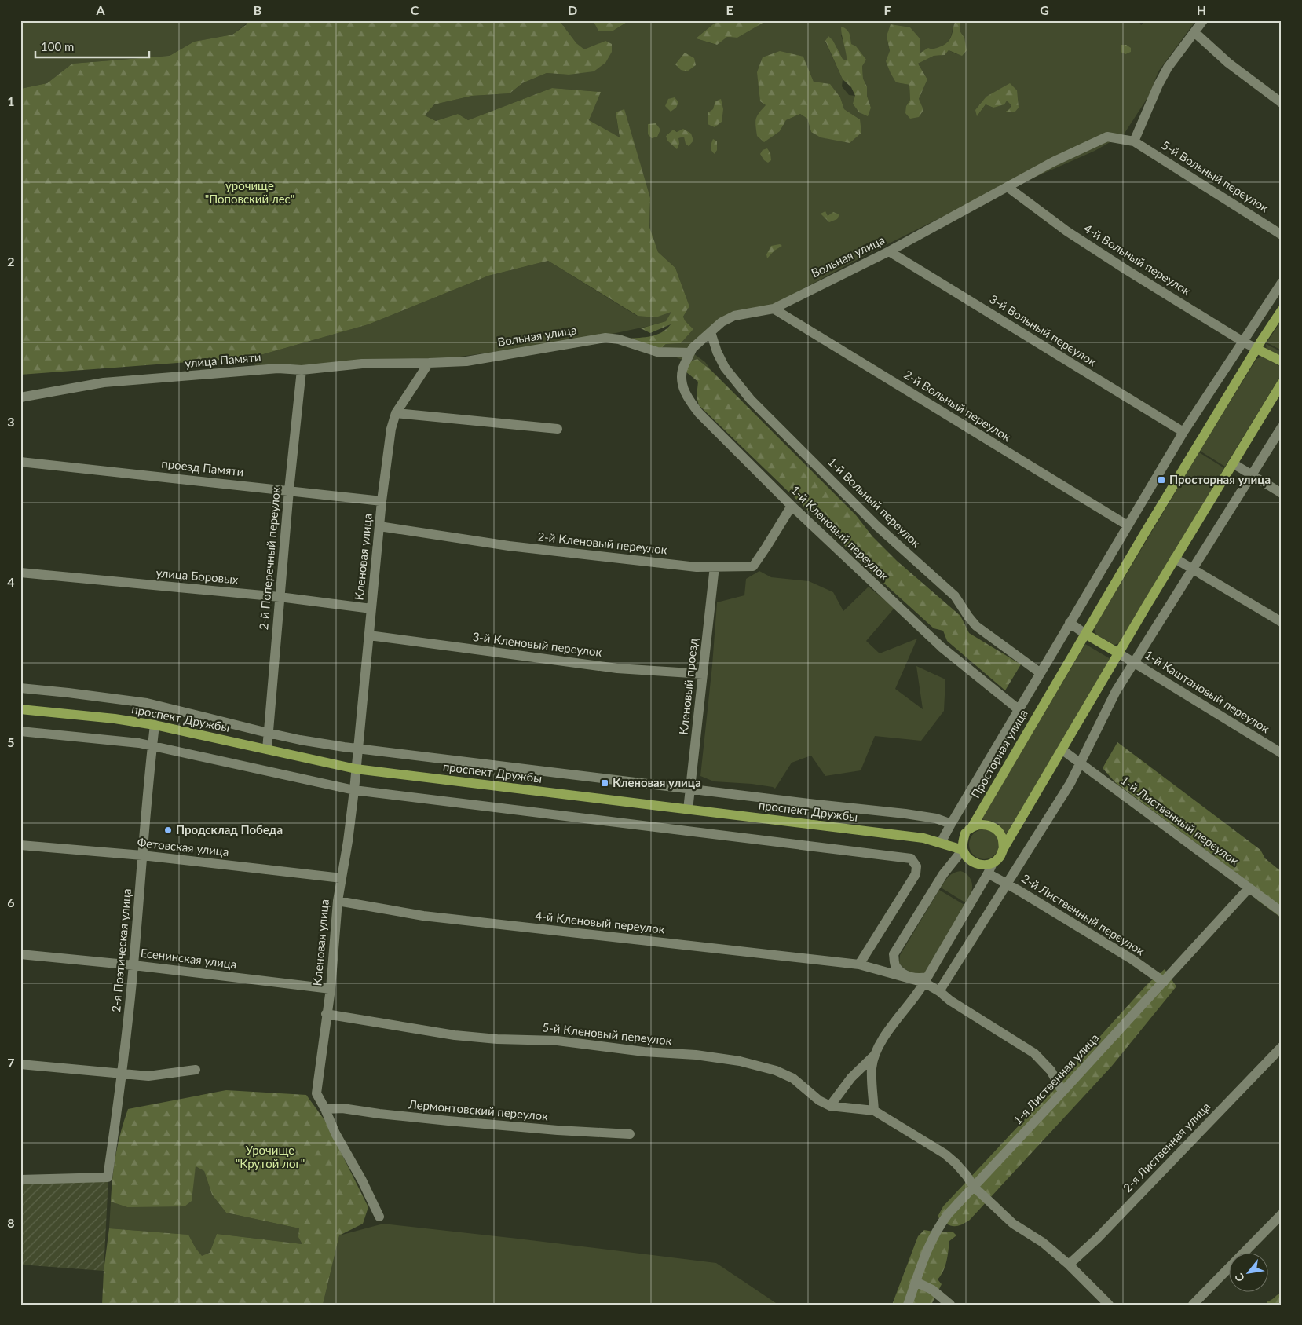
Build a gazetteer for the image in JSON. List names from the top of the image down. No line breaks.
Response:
{"streets":{"main road":["проспект Дружбы","Просторная улица"],"street":["5-й Вольный переулок","Вольная улица","4-й Вольный переулок","3-й Вольный переулок","улица Памяти","2-й Вольный переулок","проезд Памяти","1-й Вольный переулок","1-й Кленовый переулок","2-й Кленовый переулок","Кленовая улица","2-й Поперечный переулок","улица Боровых","3-й Кленовый переулок","Кленовый проезд","1-й Каштановый переулок","1-й Лиственный переулок","Фетовская улица","2-й Лиственный переулок","4-й Кленовый переулок","2-я Поэтическая улица","Есенинская улица","5-й Кленовый переулок","1-я Лиственная улица","Лермонтовский переулок","2-я Лиственная улица"]},"crossings":[["5-й Вольный переулок","Вольная улица"],["Вольная улица","4-й Вольный переулок"],["Вольная улица","3-й Вольный переулок"],["Вольная улица","улица Памяти"],["Вольная улица","2-й Вольный переулок"],["Вольная улица","1-й Вольный переулок"],["Вольная улица","1-й Кленовый переулок"],["Вольная улица","Кленовая улица"],["4-й Вольный переулок","Просторная улица"],["улица Памяти","Кленовая улица"],["улица Памяти","2-й Поперечный переулок"],["проезд Памяти","Кленовая улица"],["проезд Памяти","2-й Поперечный переулок"],["1-й Кленовый переулок","2-й Кленовый переулок"],["2-й Кленовый переулок","Кленовая улица"],["2-й Кленовый переулок","Кленовый проезд"],["Кленовая улица","улица Боровых"],["Кленовая улица","3-й Кленовый переулок"],["Кленовая улица","проспект Дружбы"],["Кленовая улица","Фетовская улица"],["Кленовая улица","4-й Кленовый переулок"],["Кленовая улица","Есенинская улица"],["Кленовая улица","5-й Кленовый переулок"],["Кленовая улица","Лермонтовский переулок"],["2-й Поперечный переулок","улица Боровых"],["2-й Поперечный переулок","проспект Дружбы"],["3-й Кленовый переулок","Кленовый проезд"],["Кленовый проезд","проспект Дружбы"],["проспект Дружбы","Просторная улица"],["проспект Дружбы","2-я Поэтическая улица"],["1-й Лиственный переулок","1-я Лиственная улица"],["Фетовская улица","2-я Поэтическая улица"],["2-й Лиственный переулок","1-я Лиственная улица"],["2-я Поэтическая улица","Есенинская улица"]],"parks":["урочище \"Поповский лес\"","Урочище \"Крутой лог\""],"places":{"transit":["Просторная улица","Кленовая улица"],"other":["Продсклад Победа"]},"scale_bar":"100 m","north":"bottom left","grid":{"columns":["A","B","C","D","E","F","G","H"],"rows":["1","2","3","4","5","6","7","8"]}}
